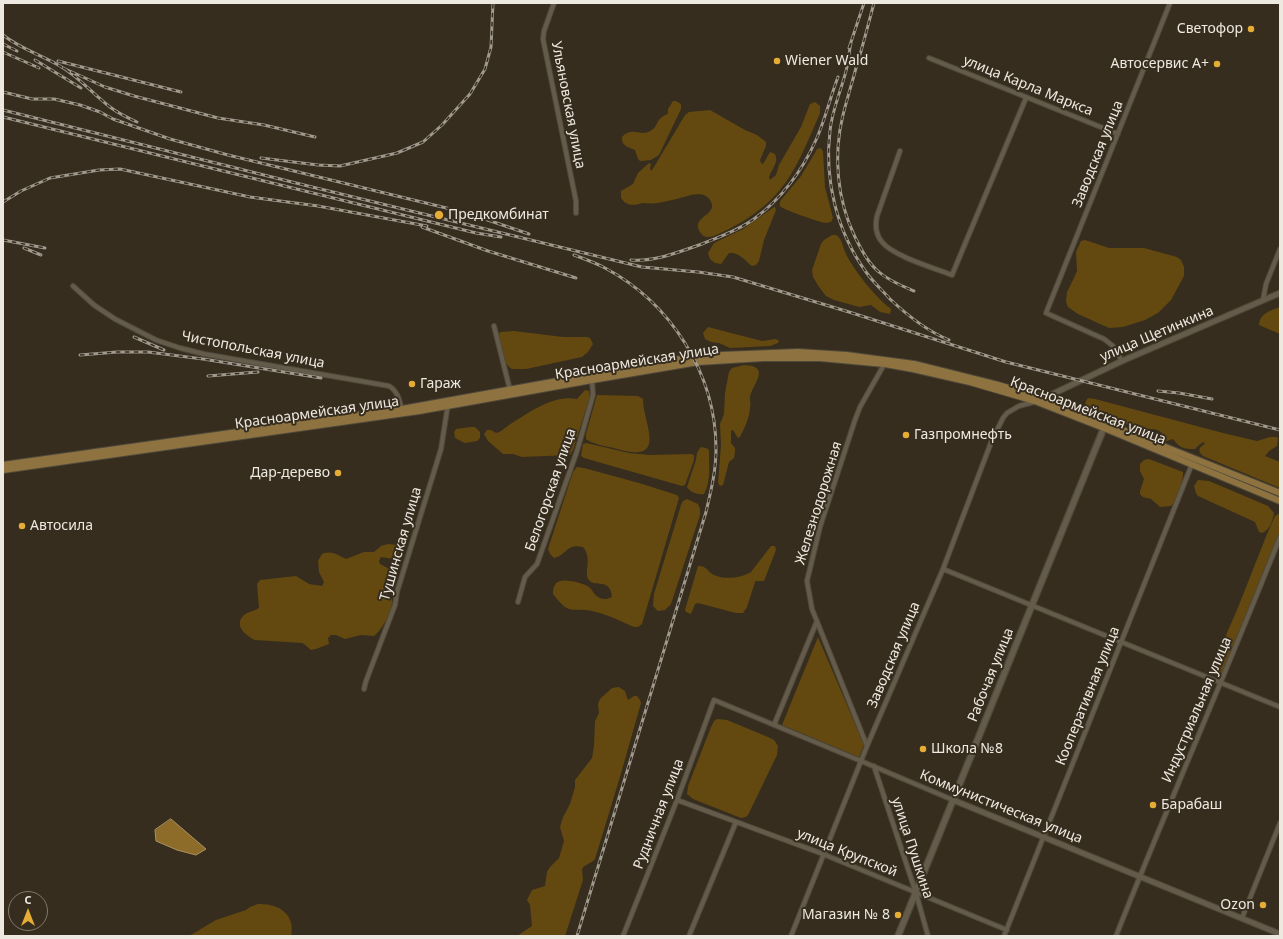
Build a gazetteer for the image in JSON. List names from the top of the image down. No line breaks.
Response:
{"streets":{"main road":["Красноармейская улица","Рабочая улица"],"street":["улица Карла Маркса","Ульяновская улица","Заводская улица","улица Щетинкина","Чистопольская улица","Белогорская улица","Железнодорожная","Тушинская улица","Кооперативная улица","Индустриальная улица","Коммунистическая улица","Рудничная улица","улица Пушкина","улица Крупской"]},"crossings":[["улица Карла Маркса","Заводская улица"],["Заводская улица","улица Щетинкина"],["Заводская улица","Красноармейская улица"],["Заводская улица","Железнодорожная"],["Заводская улица","Коммунистическая улица"],["Заводская улица","улица Крупской"],["улица Щетинкина","Красноармейская улица"],["Чистопольская улица","Красноармейская улица"],["Красноармейская улица","Белогорская улица"],["Красноармейская улица","Железнодорожная"],["Красноармейская улица","Тушинская улица"],["Красноармейская улица","Рабочая улица"],["Красноармейская улица","Кооперативная улица"],["Рабочая улица","Коммунистическая улица"],["Рабочая улица","улица Пушкина"],["Рабочая улица","улица Крупской"],["Кооперативная улица","Коммунистическая улица"],["Кооперативная улица","улица Крупской"],["Индустриальная улица","Коммунистическая улица"],["Коммунистическая улица","Рудничная улица"],["Коммунистическая улица","улица Пушкина"],["Рудничная улица","улица Крупской"],["улица Пушкина","улица Крупской"]],"places":["Светофор","Wiener Wald","Автосервис А+","Предкомбинат","Гараж","Газпромнефть","Дар-дерево","Автосила","Школа №8","Барабаш","Ozon","Магазин № 8"],"north":"top"}
